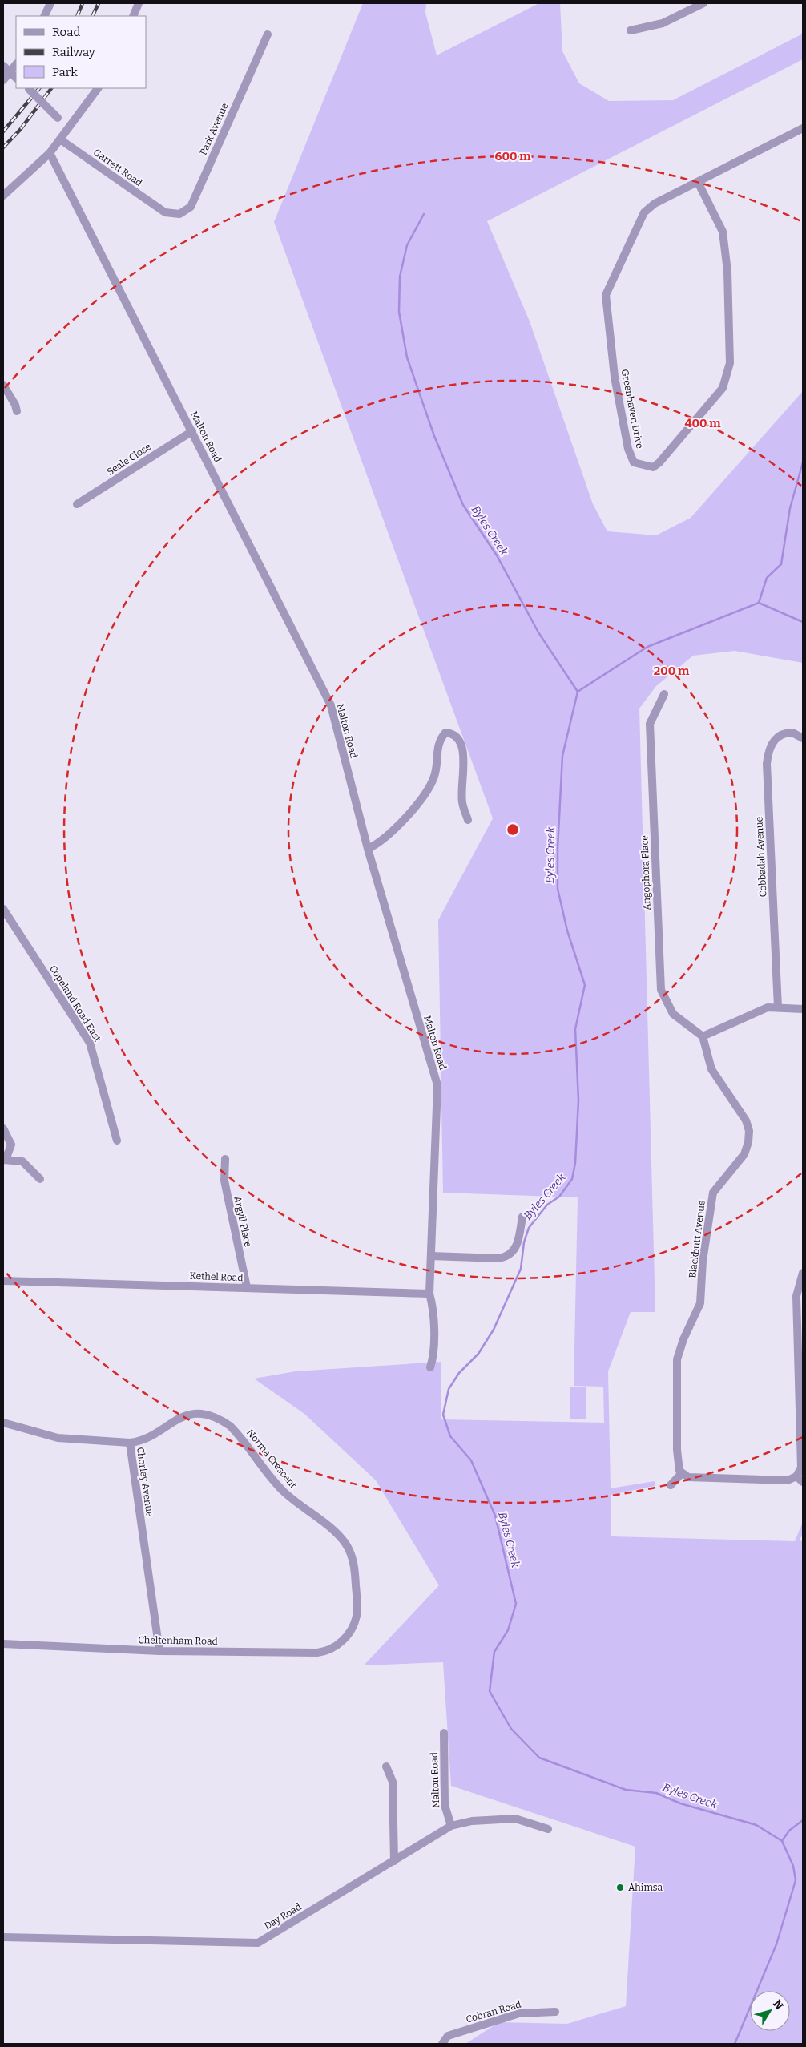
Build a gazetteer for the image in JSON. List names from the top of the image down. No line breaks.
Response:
{"streets":{"street":["Park Avenue","Garrett Road","Greenhaven Drive","Malton Road","Seale Close","Cobbadah Avenue","Angophora Place","Copeland Road East","Argyll Place","Blackbutt Avenue","Kethel Road","Norma Crescent","Chorley Avenue","Cheltenham Road","Day Road","Cobran Road"]},"crossings":[["Park Avenue","Garrett Road"],["Malton Road","Seale Close"],["Malton Road","Kethel Road"],["Malton Road","Day Road"],["Angophora Place","Blackbutt Avenue"],["Argyll Place","Kethel Road"],["Norma Crescent","Chorley Avenue"],["Norma Crescent","Cheltenham Road"],["Chorley Avenue","Cheltenham Road"]],"water":["Byles Creek"],"places":["Ahimsa"],"legend":["Road","Railway","Park"],"north":"top right","rings":["600 m","400 m","200 m"]}
